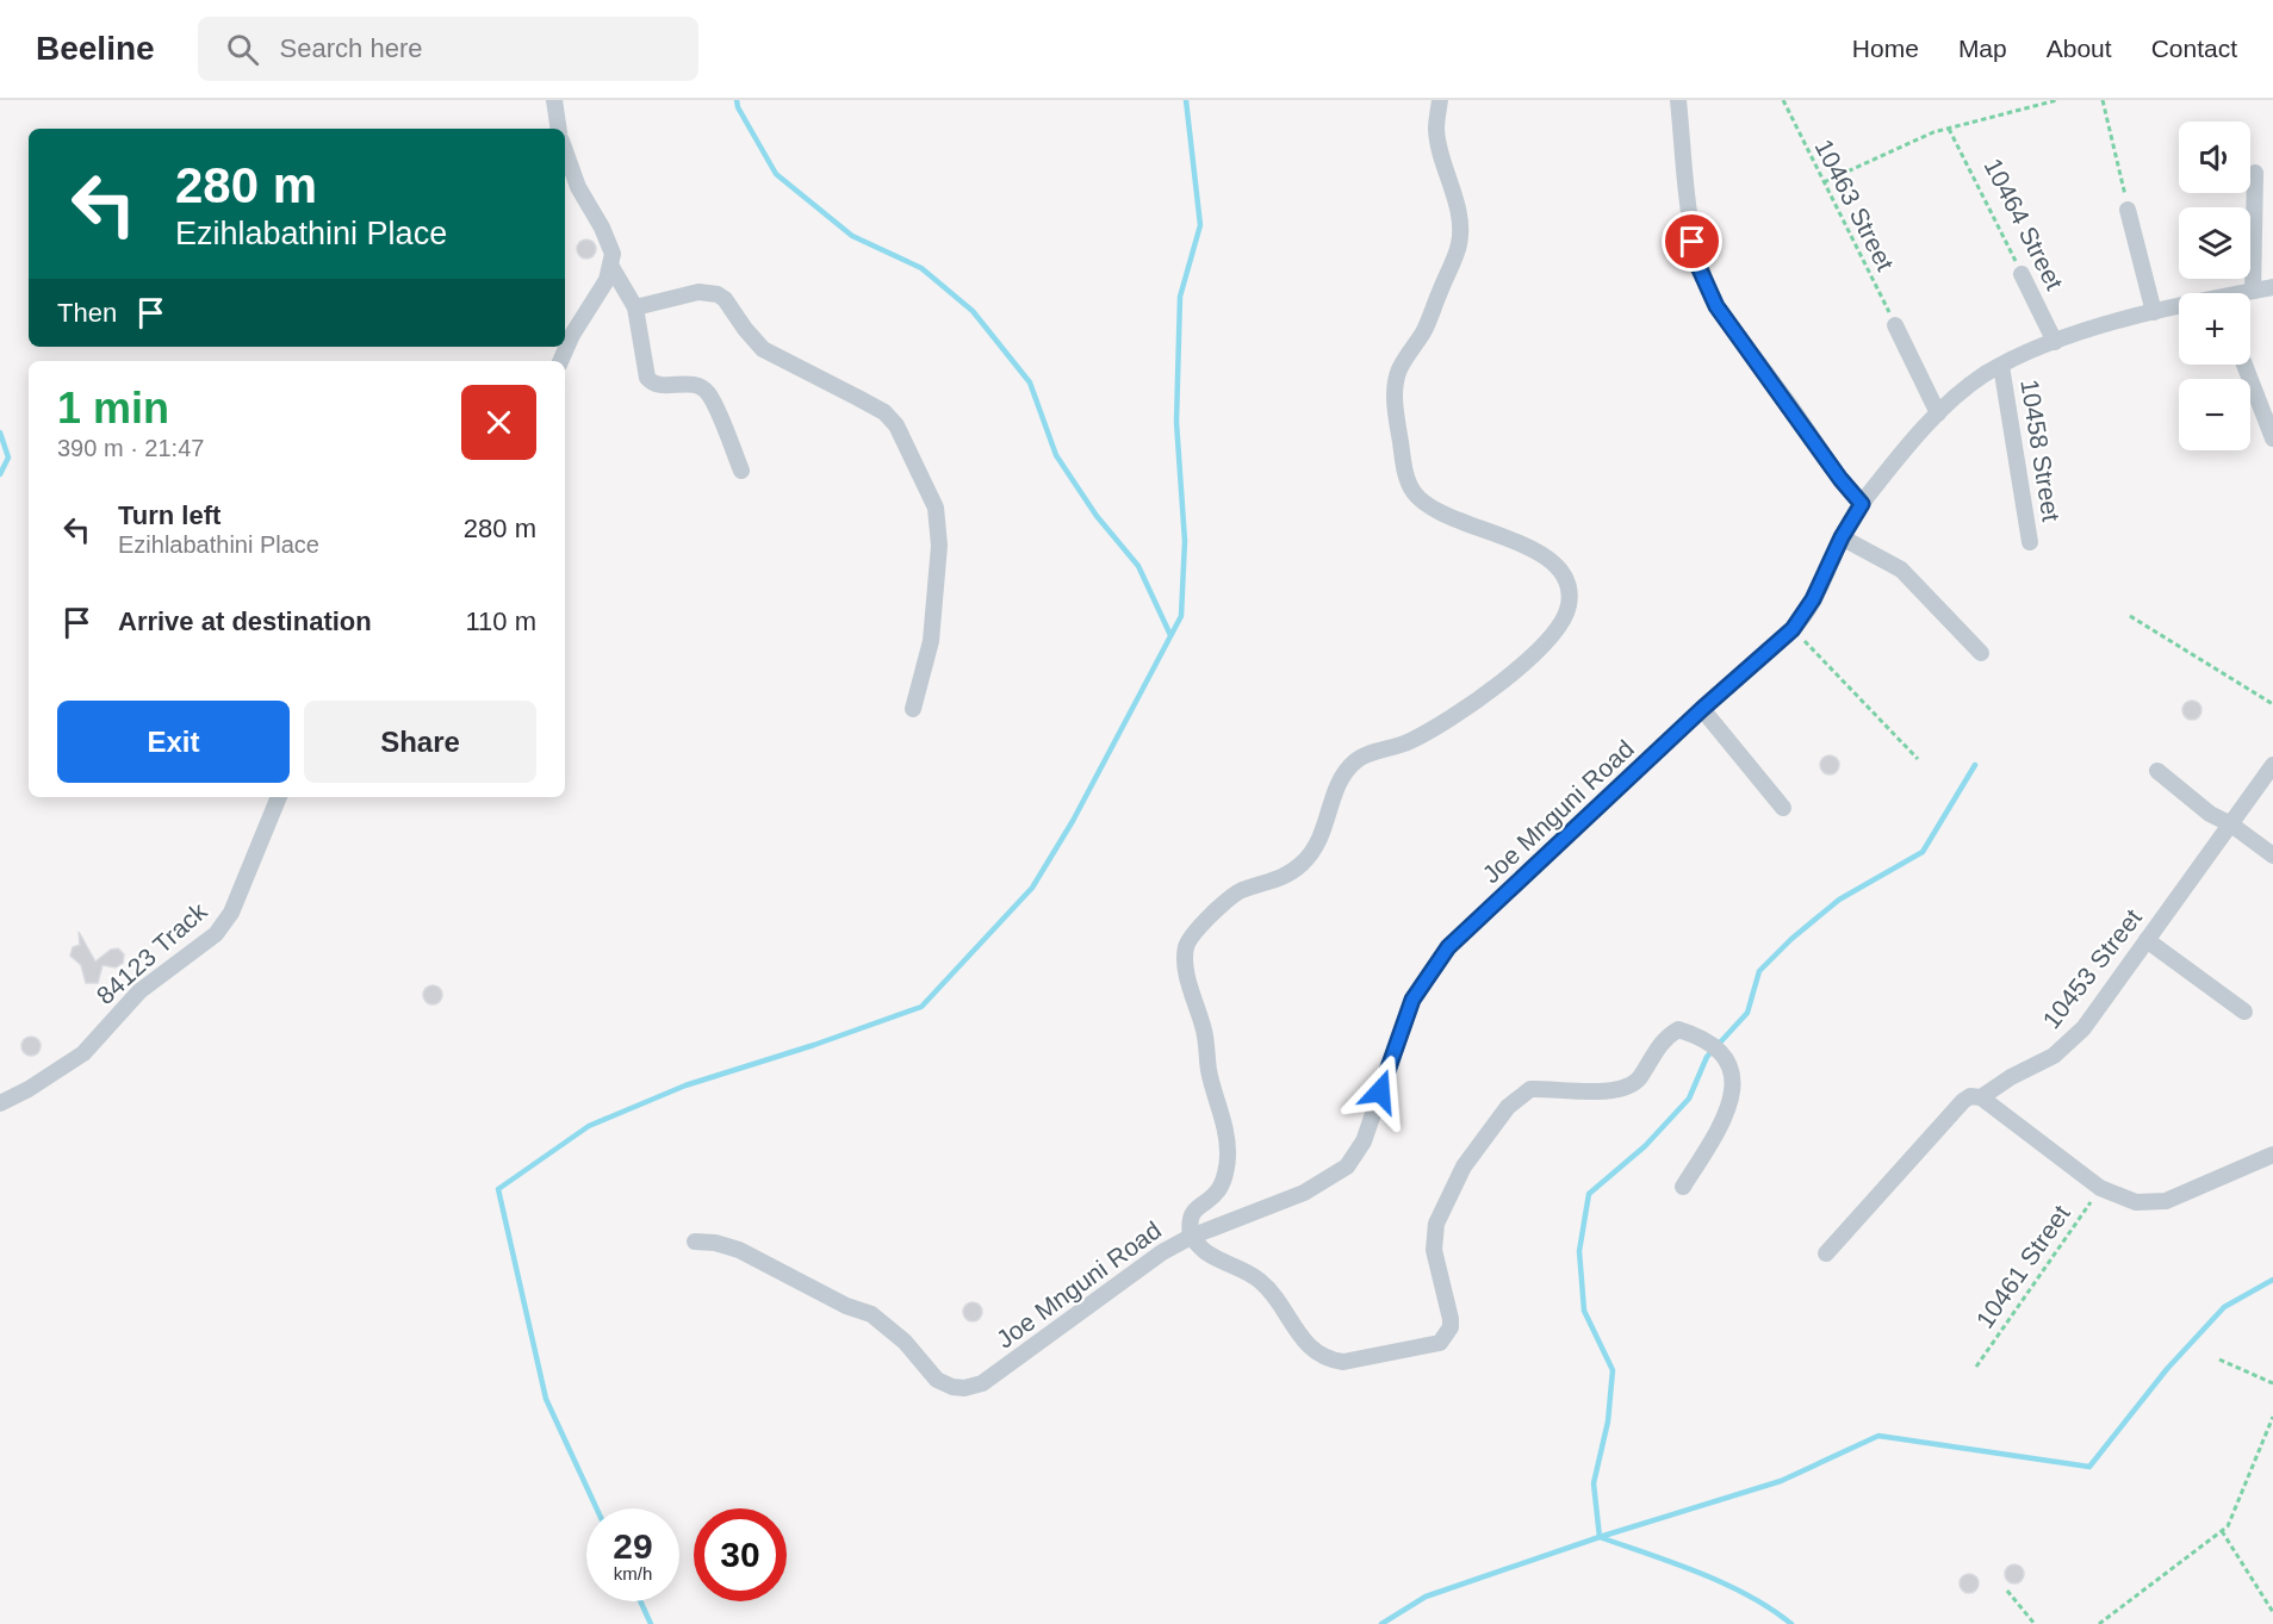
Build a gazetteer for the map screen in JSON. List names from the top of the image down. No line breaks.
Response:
{"streets":{"street":["10464 Street","10458 Street","Joe Mnguni Road","84123 Track","10453 Street"],"path":["10463 Street","10461 Street"]},"crossings":[["10464 Street","Joe Mnguni Road"],["10458 Street","Joe Mnguni Road"]],"page":{"header":"Beeline","search":"Search here","nav":["Home","Map","About","Contact"],"map_buttons":["+","−"],"turn":["280 m","Ezihlabathini Place"],"then":"Then","heading":["1 min","390 m · 21:47"],"list":[{"name":"Turn left","note":"Ezihlabathini Place","value":"280 m"},{"name":"Arrive at destination","value":"110 m"}],"buttons":["Exit","Share"],"speed":"29 km/h","limit":"30"}}
